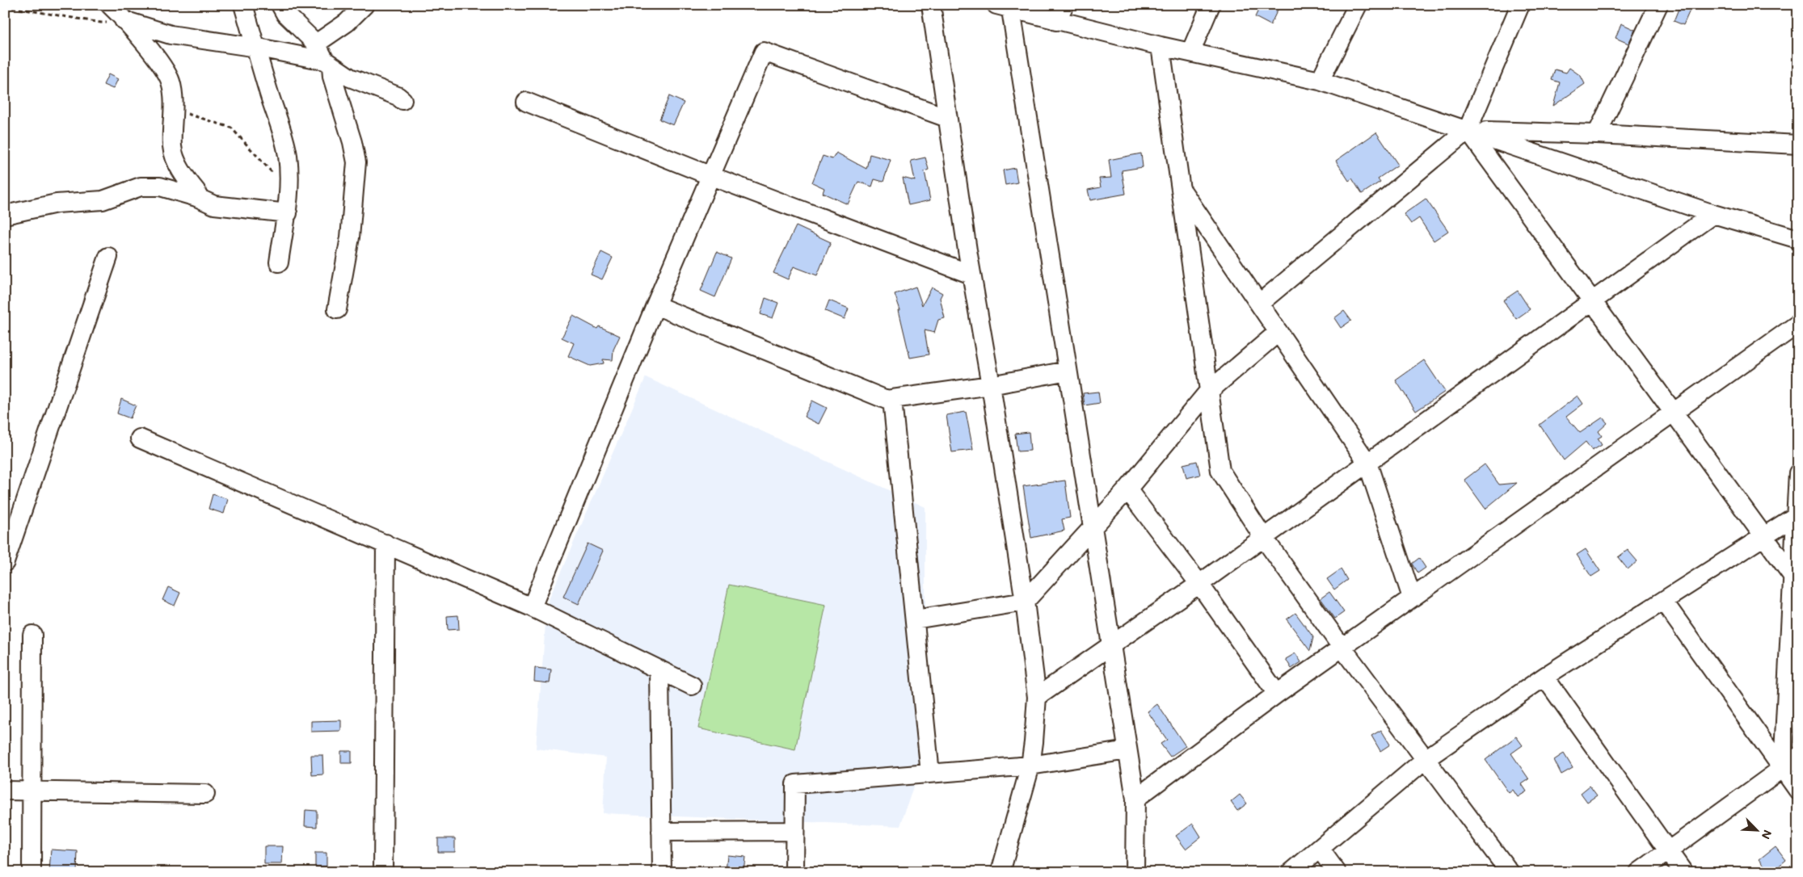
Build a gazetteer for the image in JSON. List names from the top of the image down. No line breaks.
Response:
{"north":"bottom right"}
